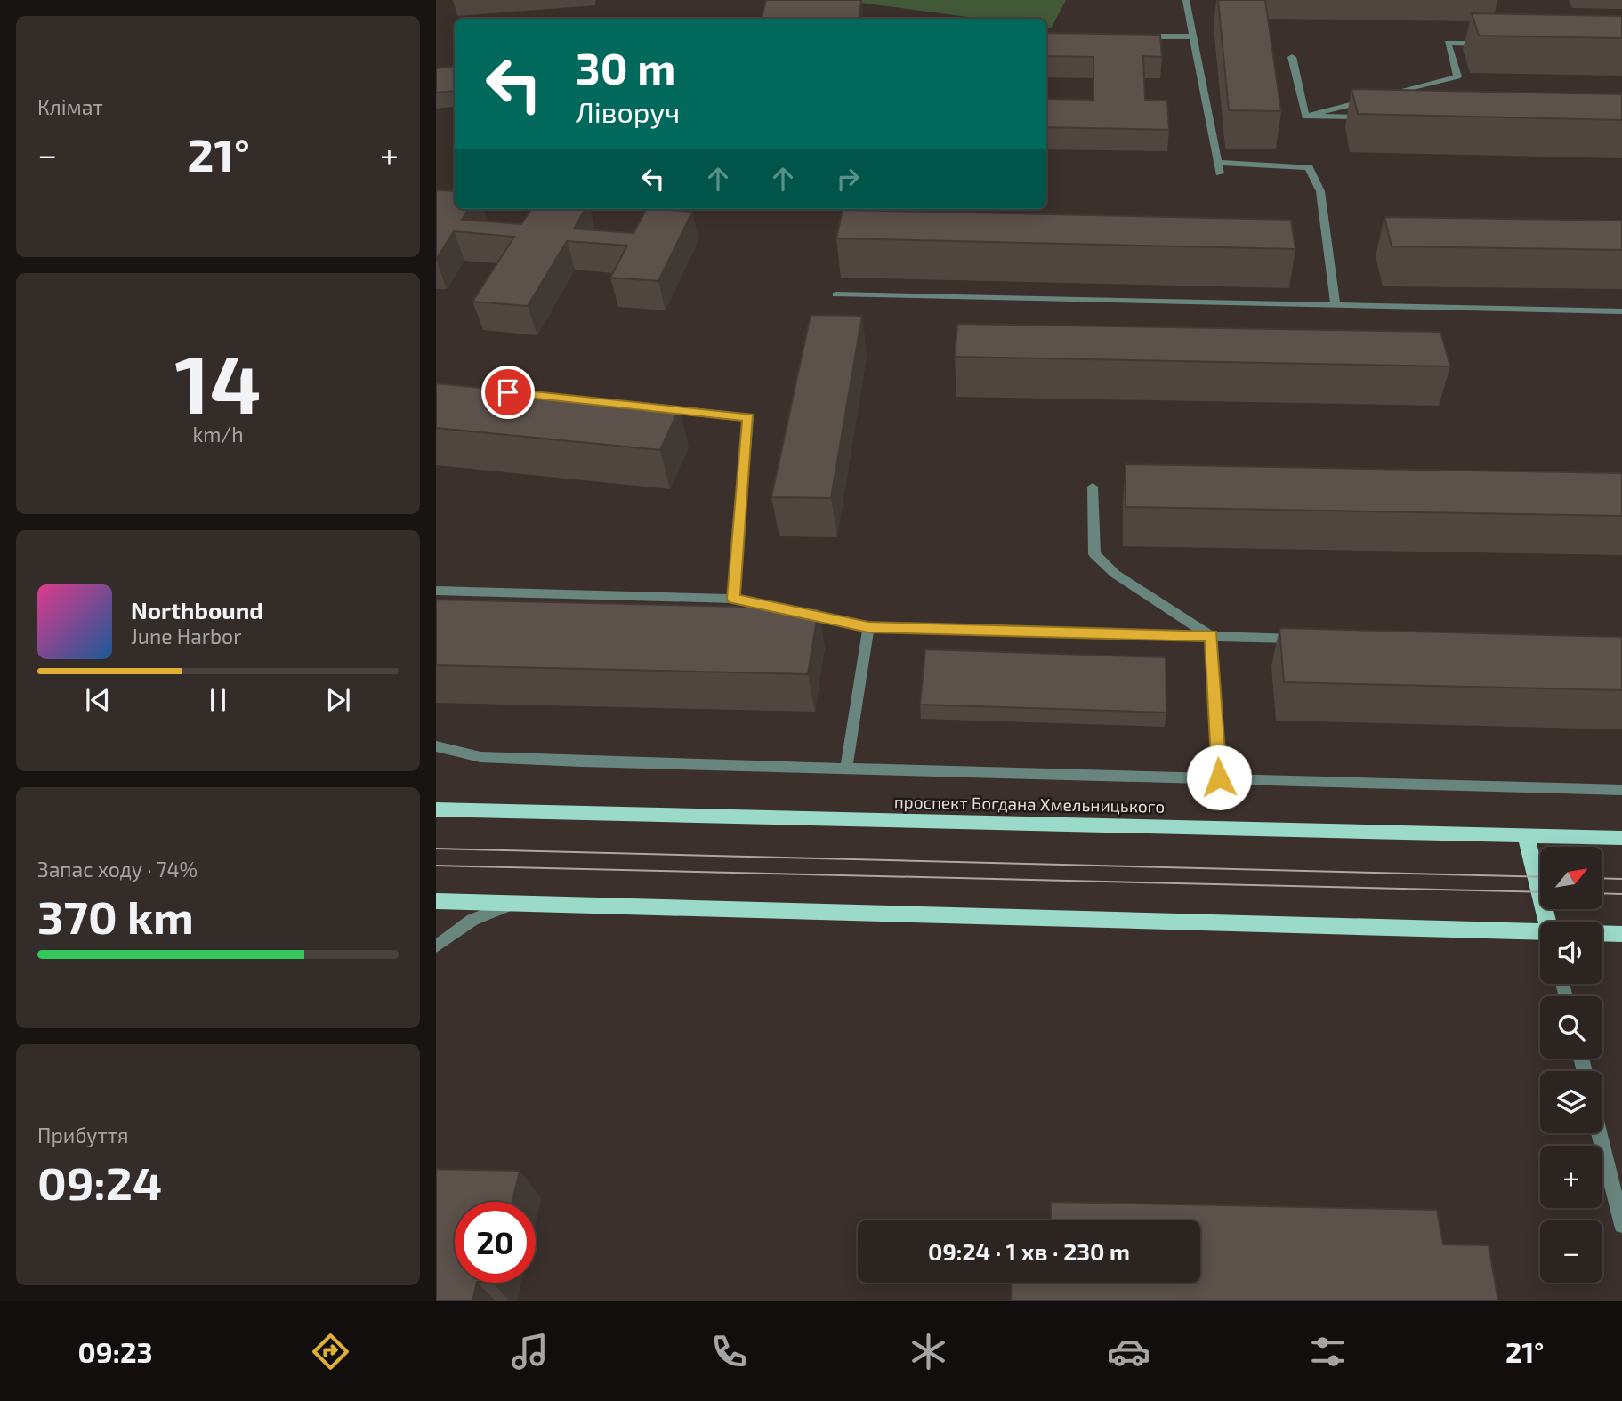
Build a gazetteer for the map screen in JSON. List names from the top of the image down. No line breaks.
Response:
{"streets":{"main road":["проспект Богдана Хмельницького"]},"north":"top right","page":{"tile":["Клімат",["14","km/h"],["Запас ходу · 74%","370 km"],["Прибуття","09:24"]],"turn":["30 m","Ліворуч"],"heat":["−","21°","+"],"song":["Northbound","June Harbor"],"map_buttons":["+","−"],"limit":"20","trip":"09:24 · 1 хв · 230 m","tabs":["09:23","21°"]}}
